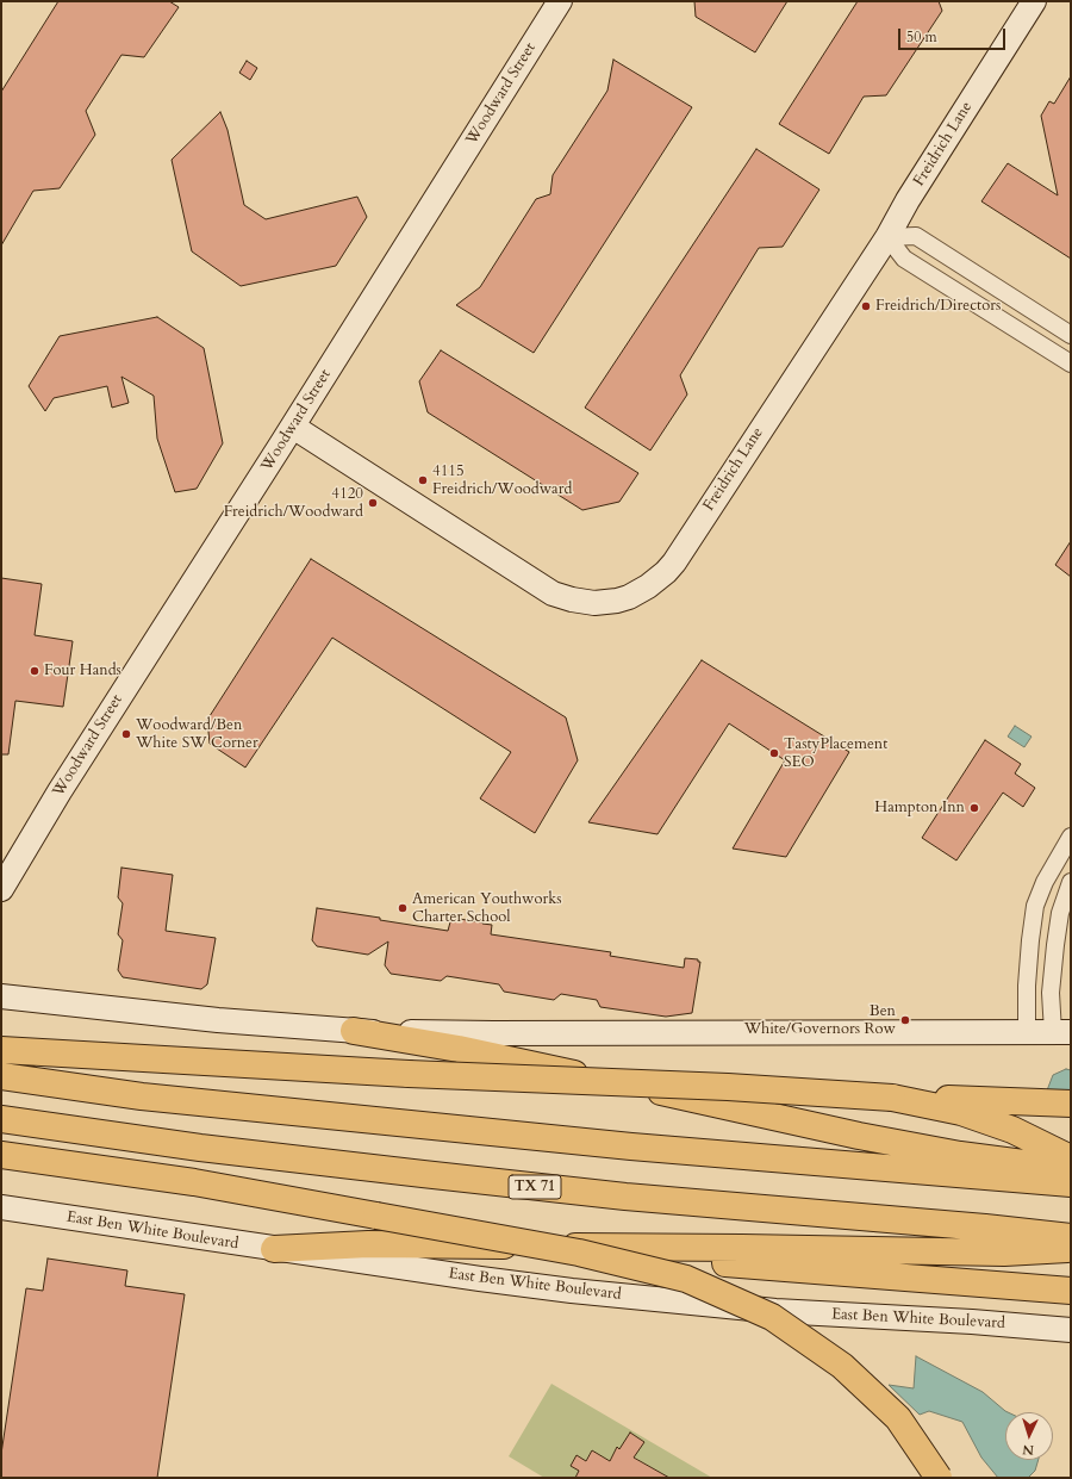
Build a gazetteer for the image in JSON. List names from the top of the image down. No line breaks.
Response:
{"streets":{"highway":["TX 71"],"street":["Woodward Street","Freidrich Lane","East Ben White Boulevard"]},"crossings":[["Woodward Street","Freidrich Lane"]],"places":["Freidrich/Directors","4115 Freidrich/Woodward","4120 Freidrich/Woodward","Four Hands","Woodward/Ben White SW Corner","TastyPlacement SEO","Hampton Inn","American Youthworks Charter School","Ben White/Governors Row"],"scale_bar":"50 m","north":"bottom"}
